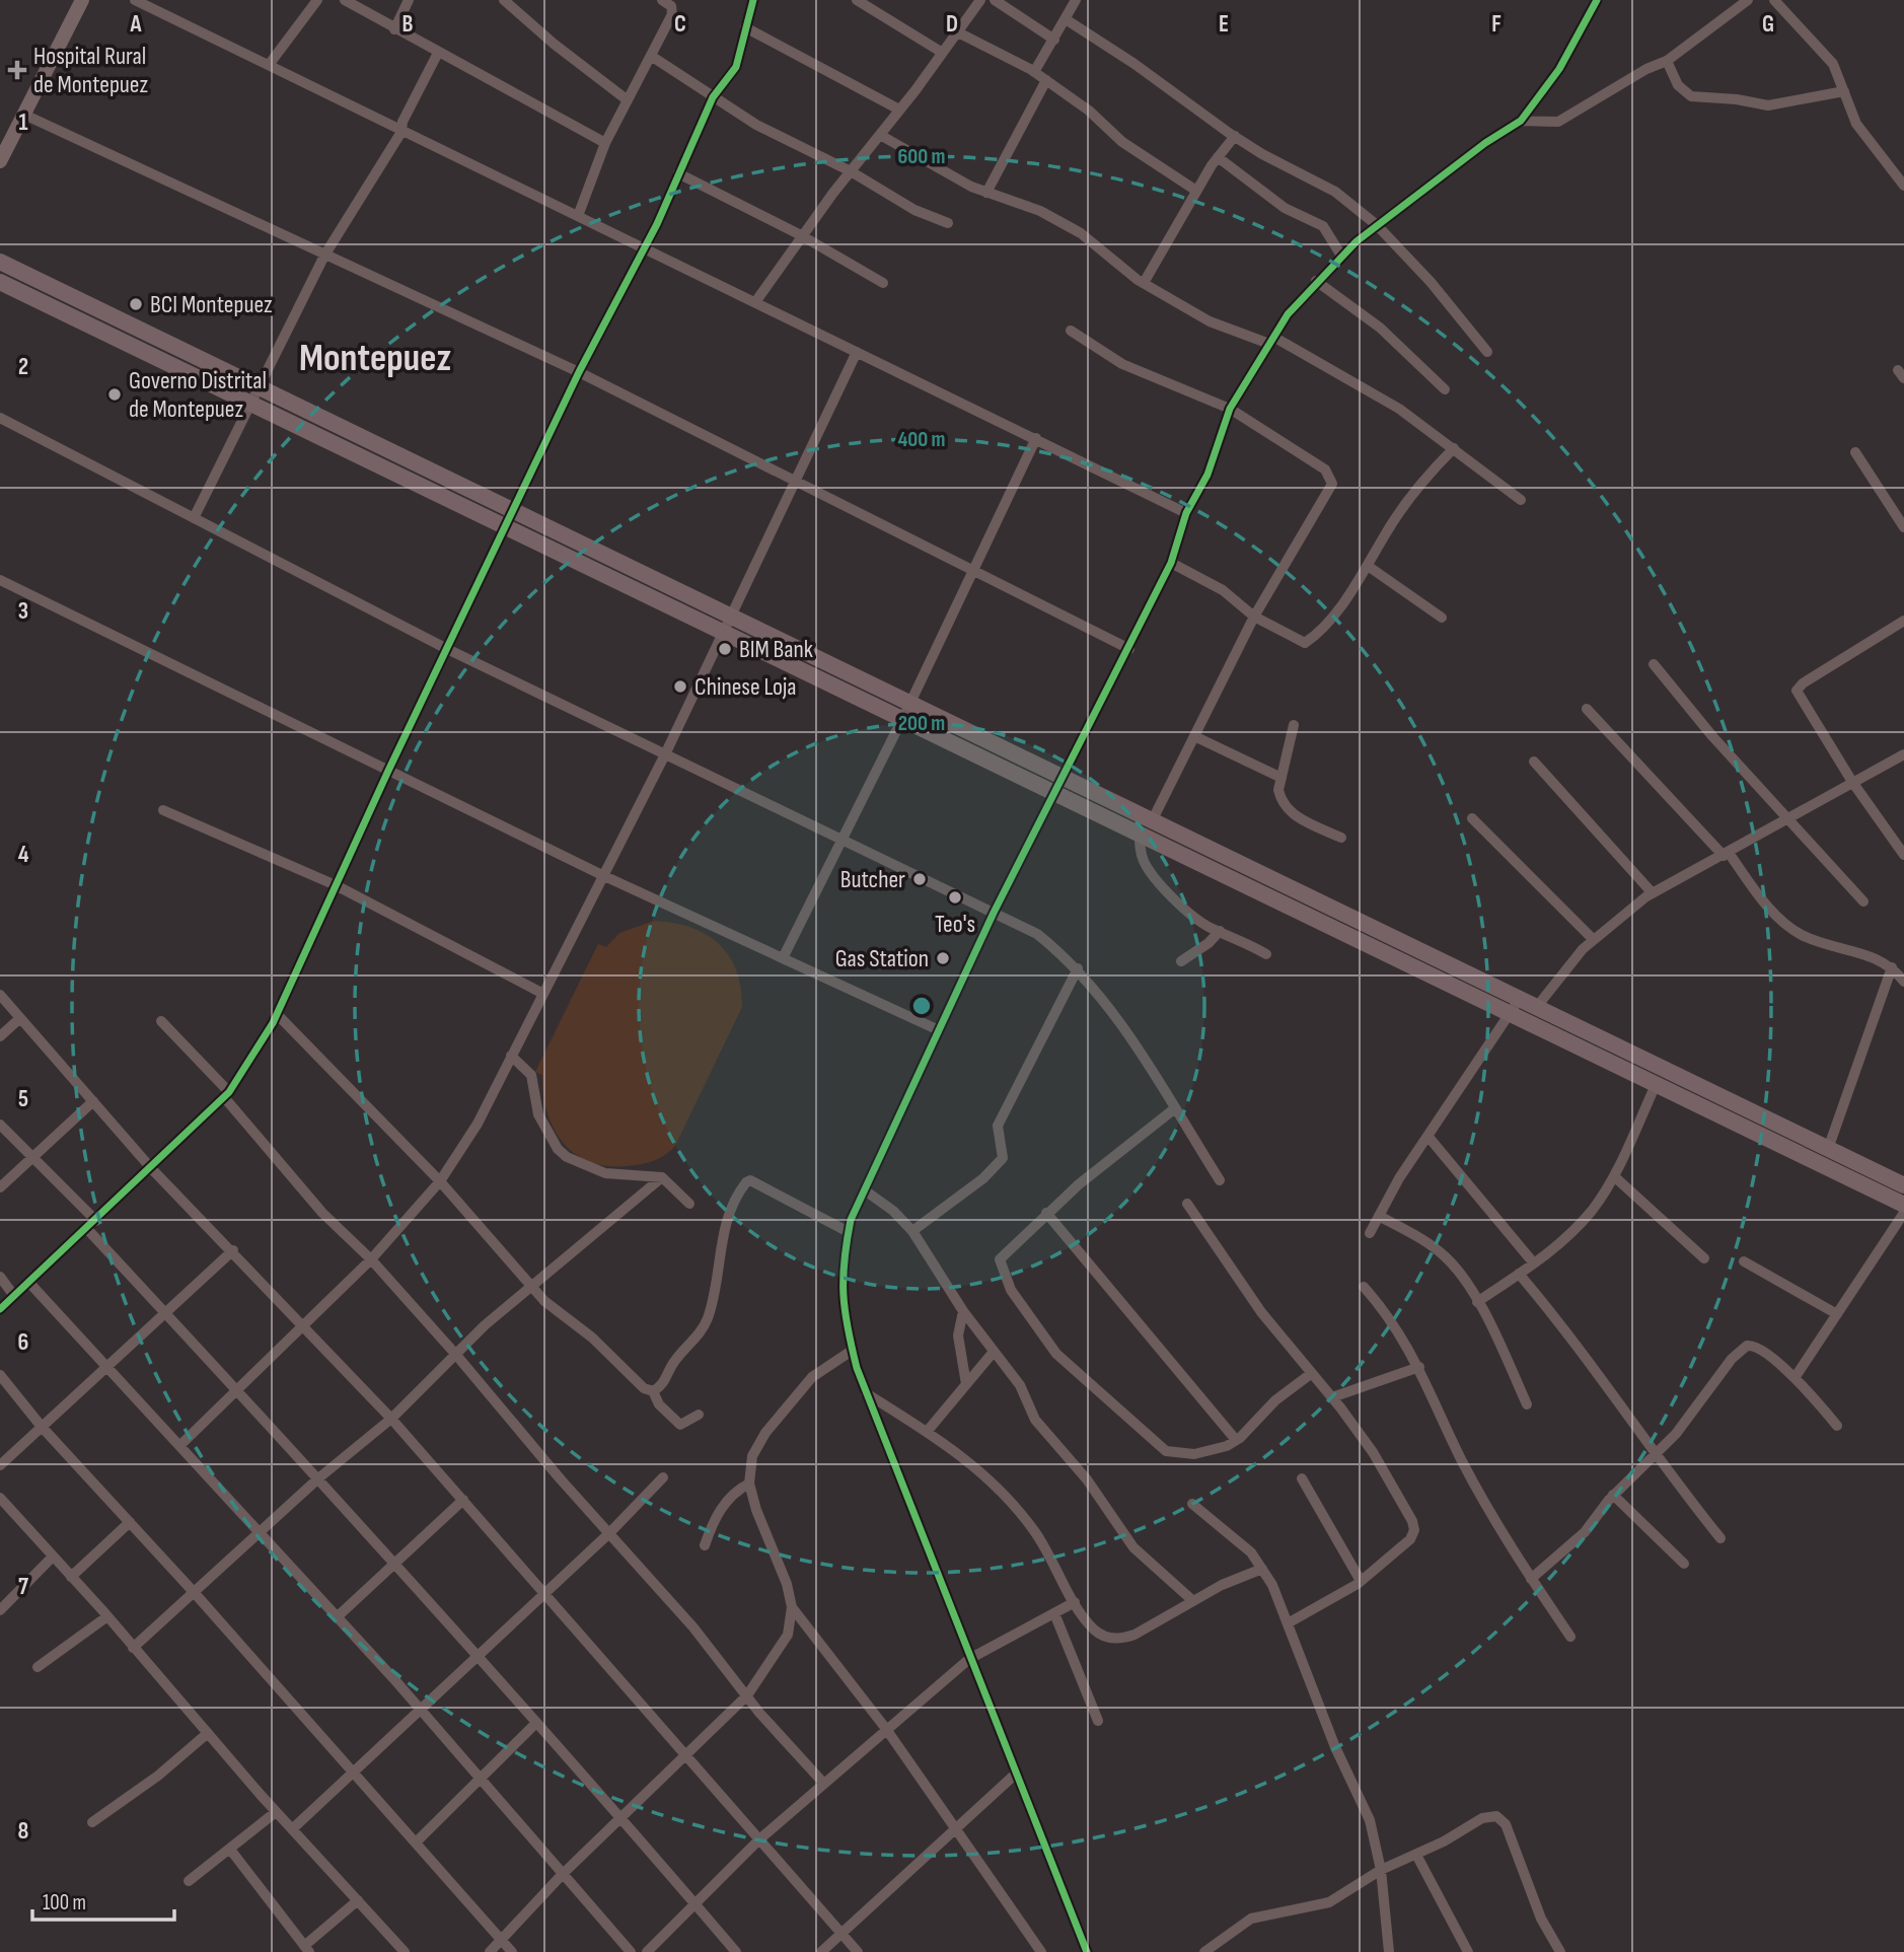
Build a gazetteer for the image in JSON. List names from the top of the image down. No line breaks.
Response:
{"districts":["Montepuez"],"places":{"health":["Hospital Rural de Montepuez"],"other":["BCI Montepuez","Governo Distrital de Montepuez","BIM Bank","Chinese Loja","Butcher","Teo's","Gas Station"]},"scale_bar":"100 m","grid":{"columns":["A","B","C","D","E","F","G"],"rows":["1","2","3","4","5","6","7","8"]},"rings":["600 m","400 m","200 m"]}
